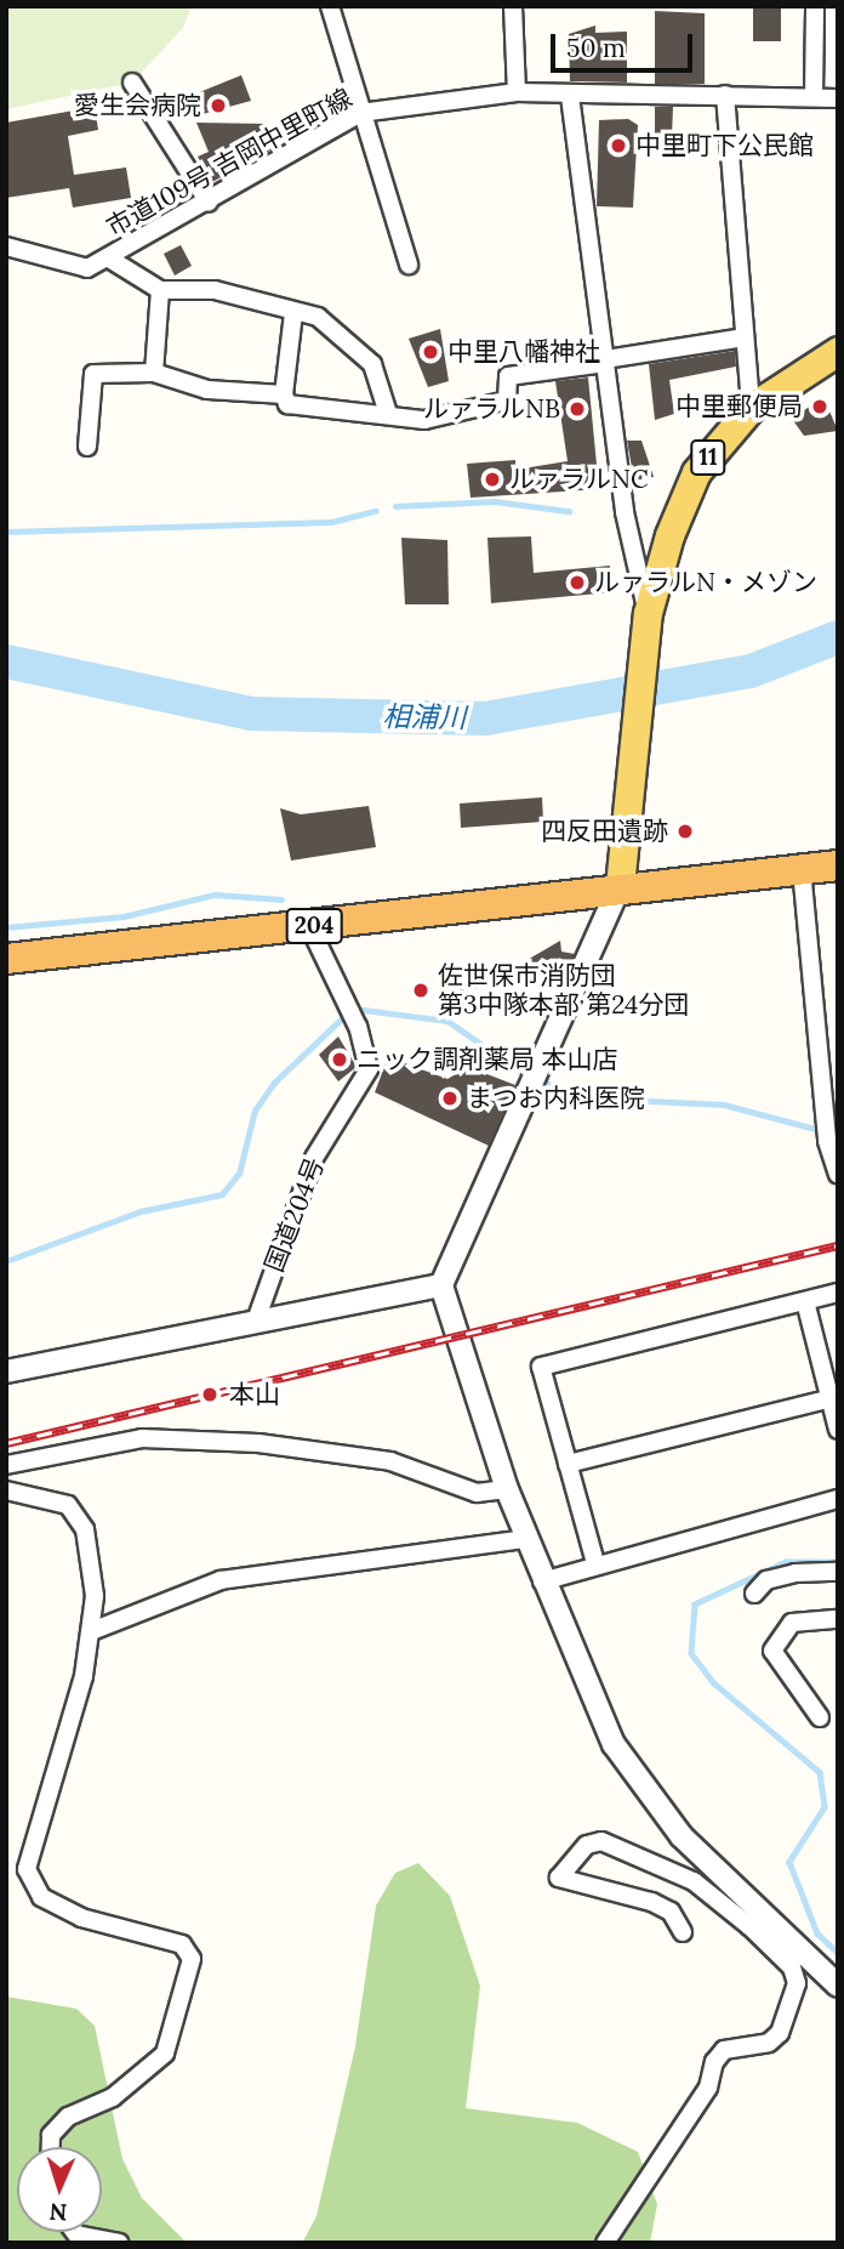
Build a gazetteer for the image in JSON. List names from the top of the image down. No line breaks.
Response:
{"streets":{"highway":["204"],"main road":["11"],"street":["市道109号 吉岡中里町線","国道204号"]},"crossings":[["11","204"],["204","国道204号"]],"water":["相浦川"],"places":["愛生会病院","中里町下公民館","中里八幡神社","中里郵便局","ルァラルNB","ルァラルNC","ルァラルN・メゾン","四反田遺跡","佐世保市消防団 第3中隊本部 第24分団","ニック調剤薬局 本山店","まつお内科医院","本山"],"scale_bar":"50 m","north":"bottom"}
